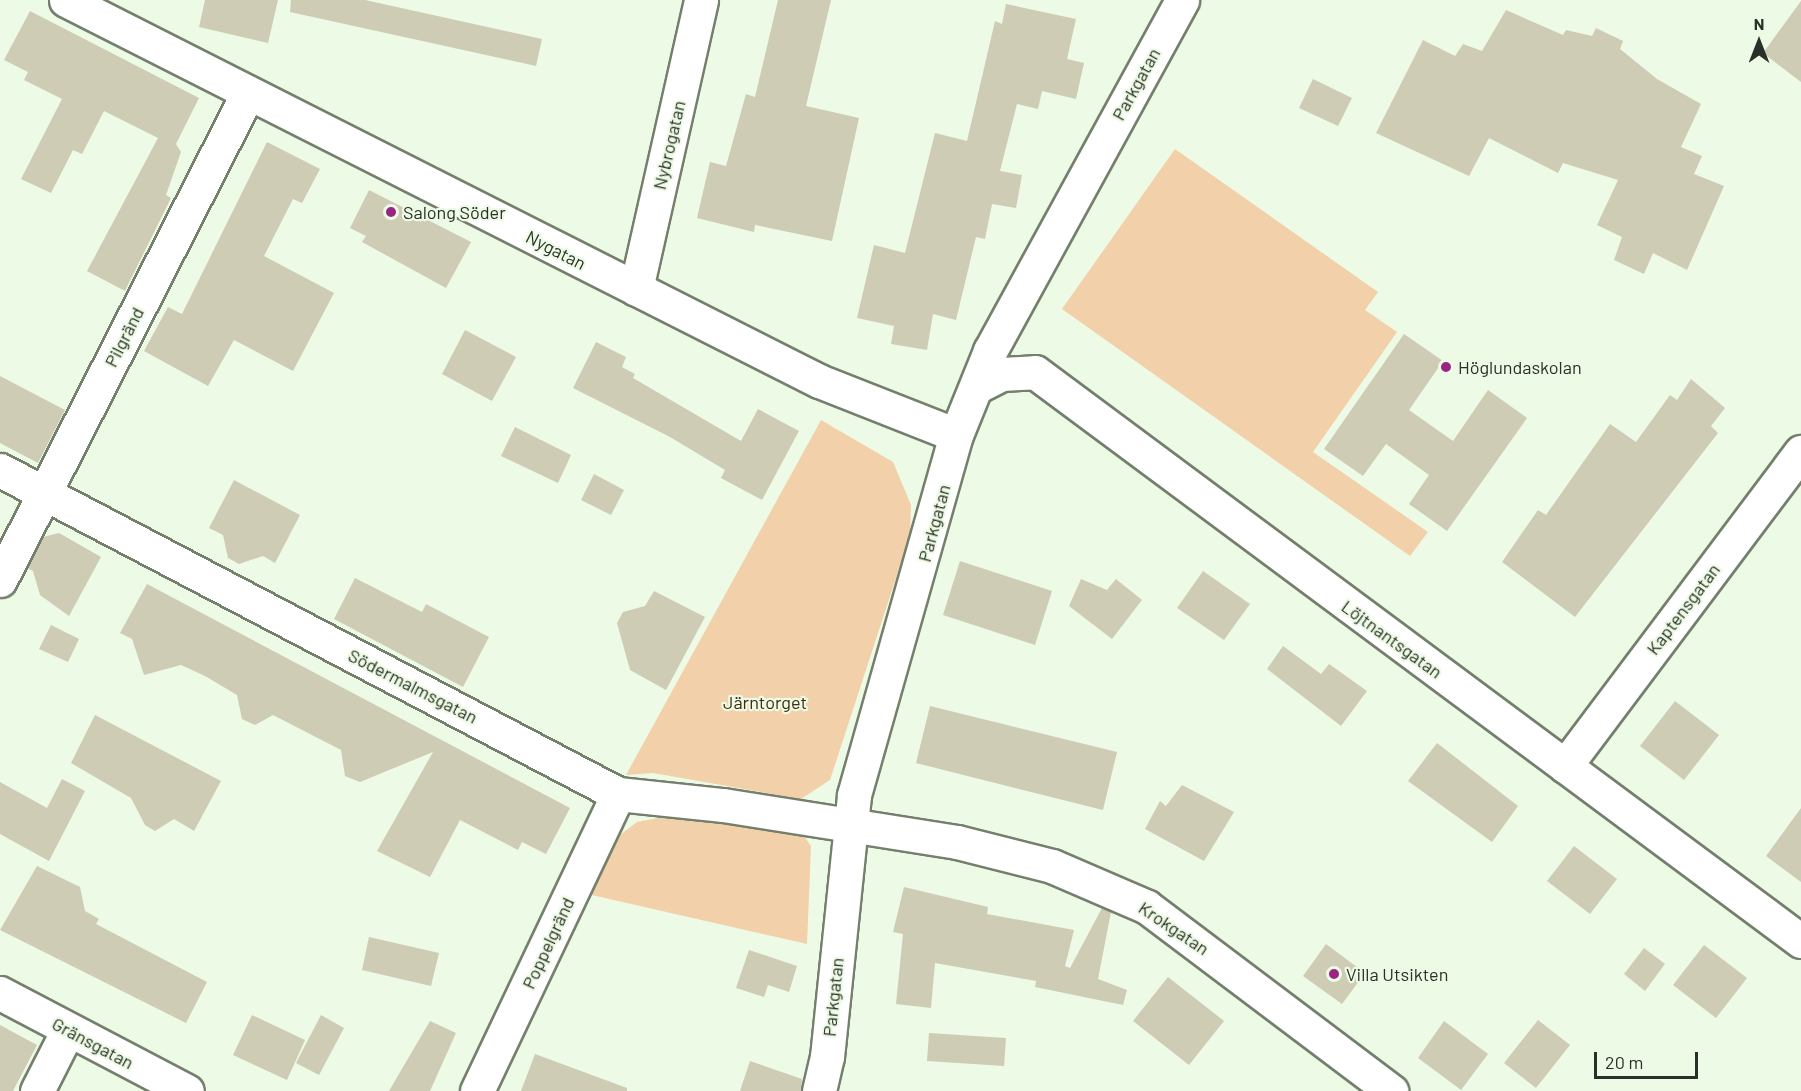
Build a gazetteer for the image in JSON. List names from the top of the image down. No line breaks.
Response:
{"streets":{"street":["Parkgatan","Nybrogatan","Nygatan","Pilgränd","Kaptensgatan","Löjtnantsgatan","Södermalmsgatan","Krokgatan","Poppelgränd","Gränsgatan"]},"crossings":[["Parkgatan","Nygatan"],["Parkgatan","Löjtnantsgatan"],["Parkgatan","Södermalmsgatan"],["Parkgatan","Krokgatan"],["Nybrogatan","Nygatan"],["Nygatan","Pilgränd"],["Pilgränd","Södermalmsgatan"],["Kaptensgatan","Löjtnantsgatan"],["Södermalmsgatan","Krokgatan"],["Södermalmsgatan","Poppelgränd"]],"parks":["Järntorget"],"places":["Salong Söder","Höglundaskolan","Villa Utsikten"],"scale_bar":"20 m","north":"top"}
